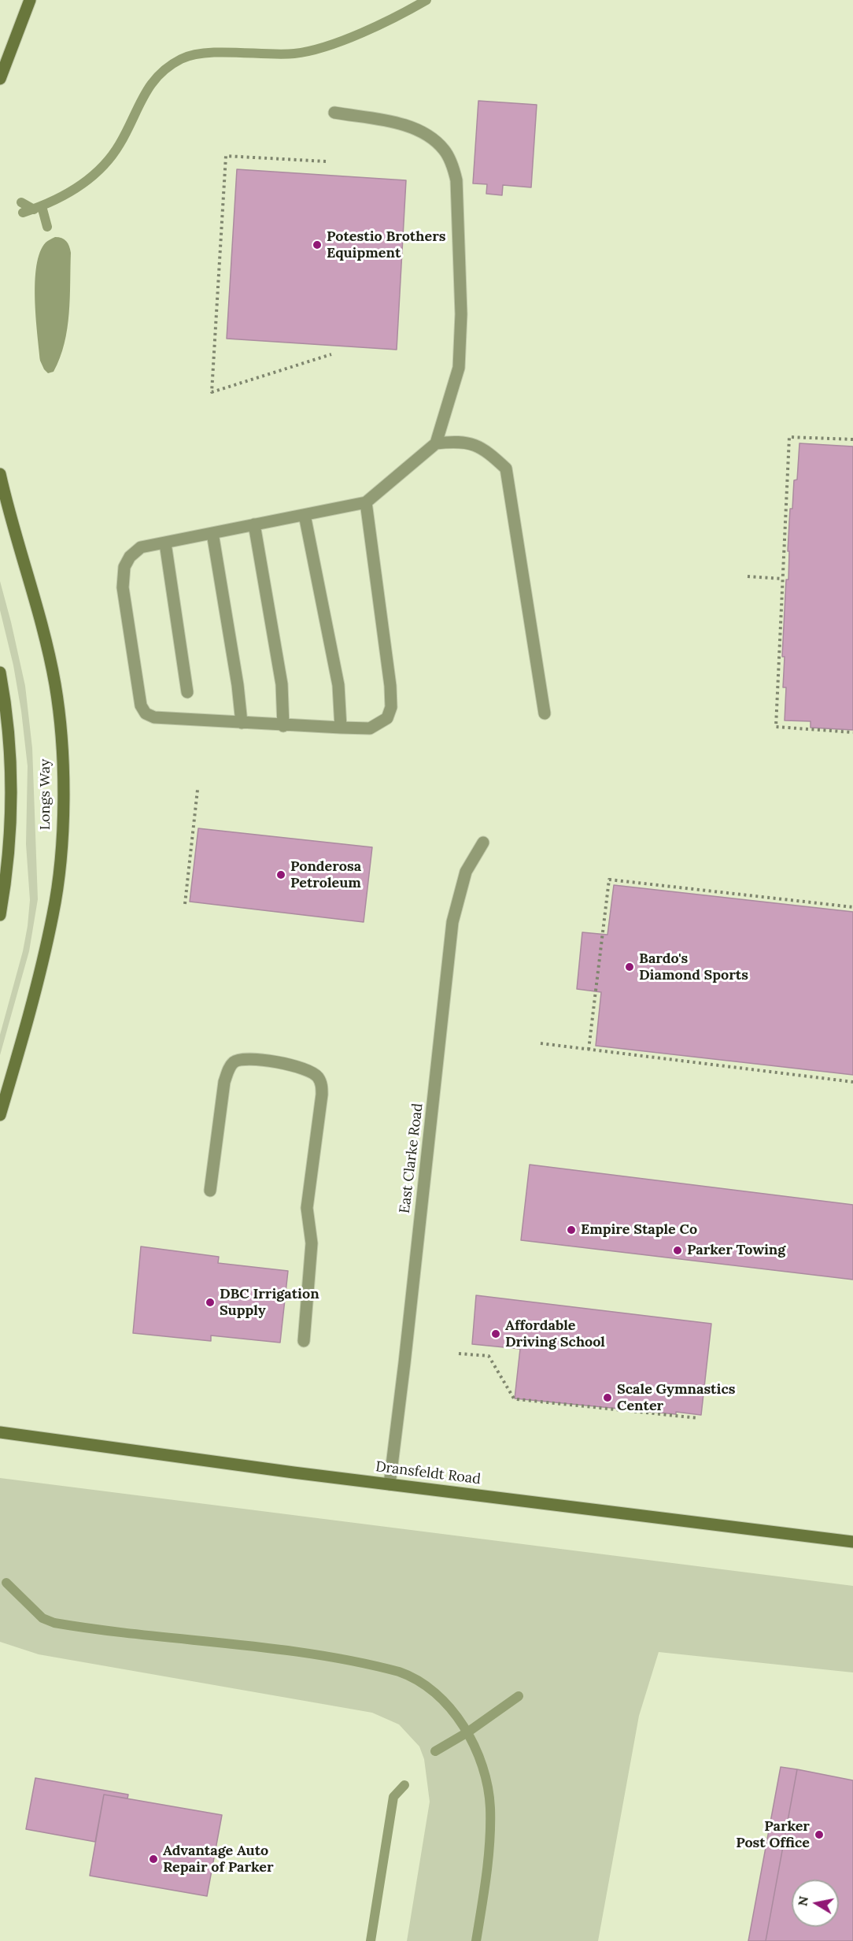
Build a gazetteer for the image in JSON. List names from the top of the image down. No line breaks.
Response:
{"streets":{"street":["Longs Way","East Clarke Road","Dransfeldt Road"]},"crossings":[["East Clarke Road","Dransfeldt Road"]],"places":["Potestio Brothers Equipment","Ponderosa Petroleum","Bardo's Diamond Sports","Empire Staple Co","Parker Towing","DBC Irrigation Supply","Affordable Driving School","Scale Gymnastics Center","Parker Post Office","Advantage Auto Repair of Parker"],"north":"left"}
